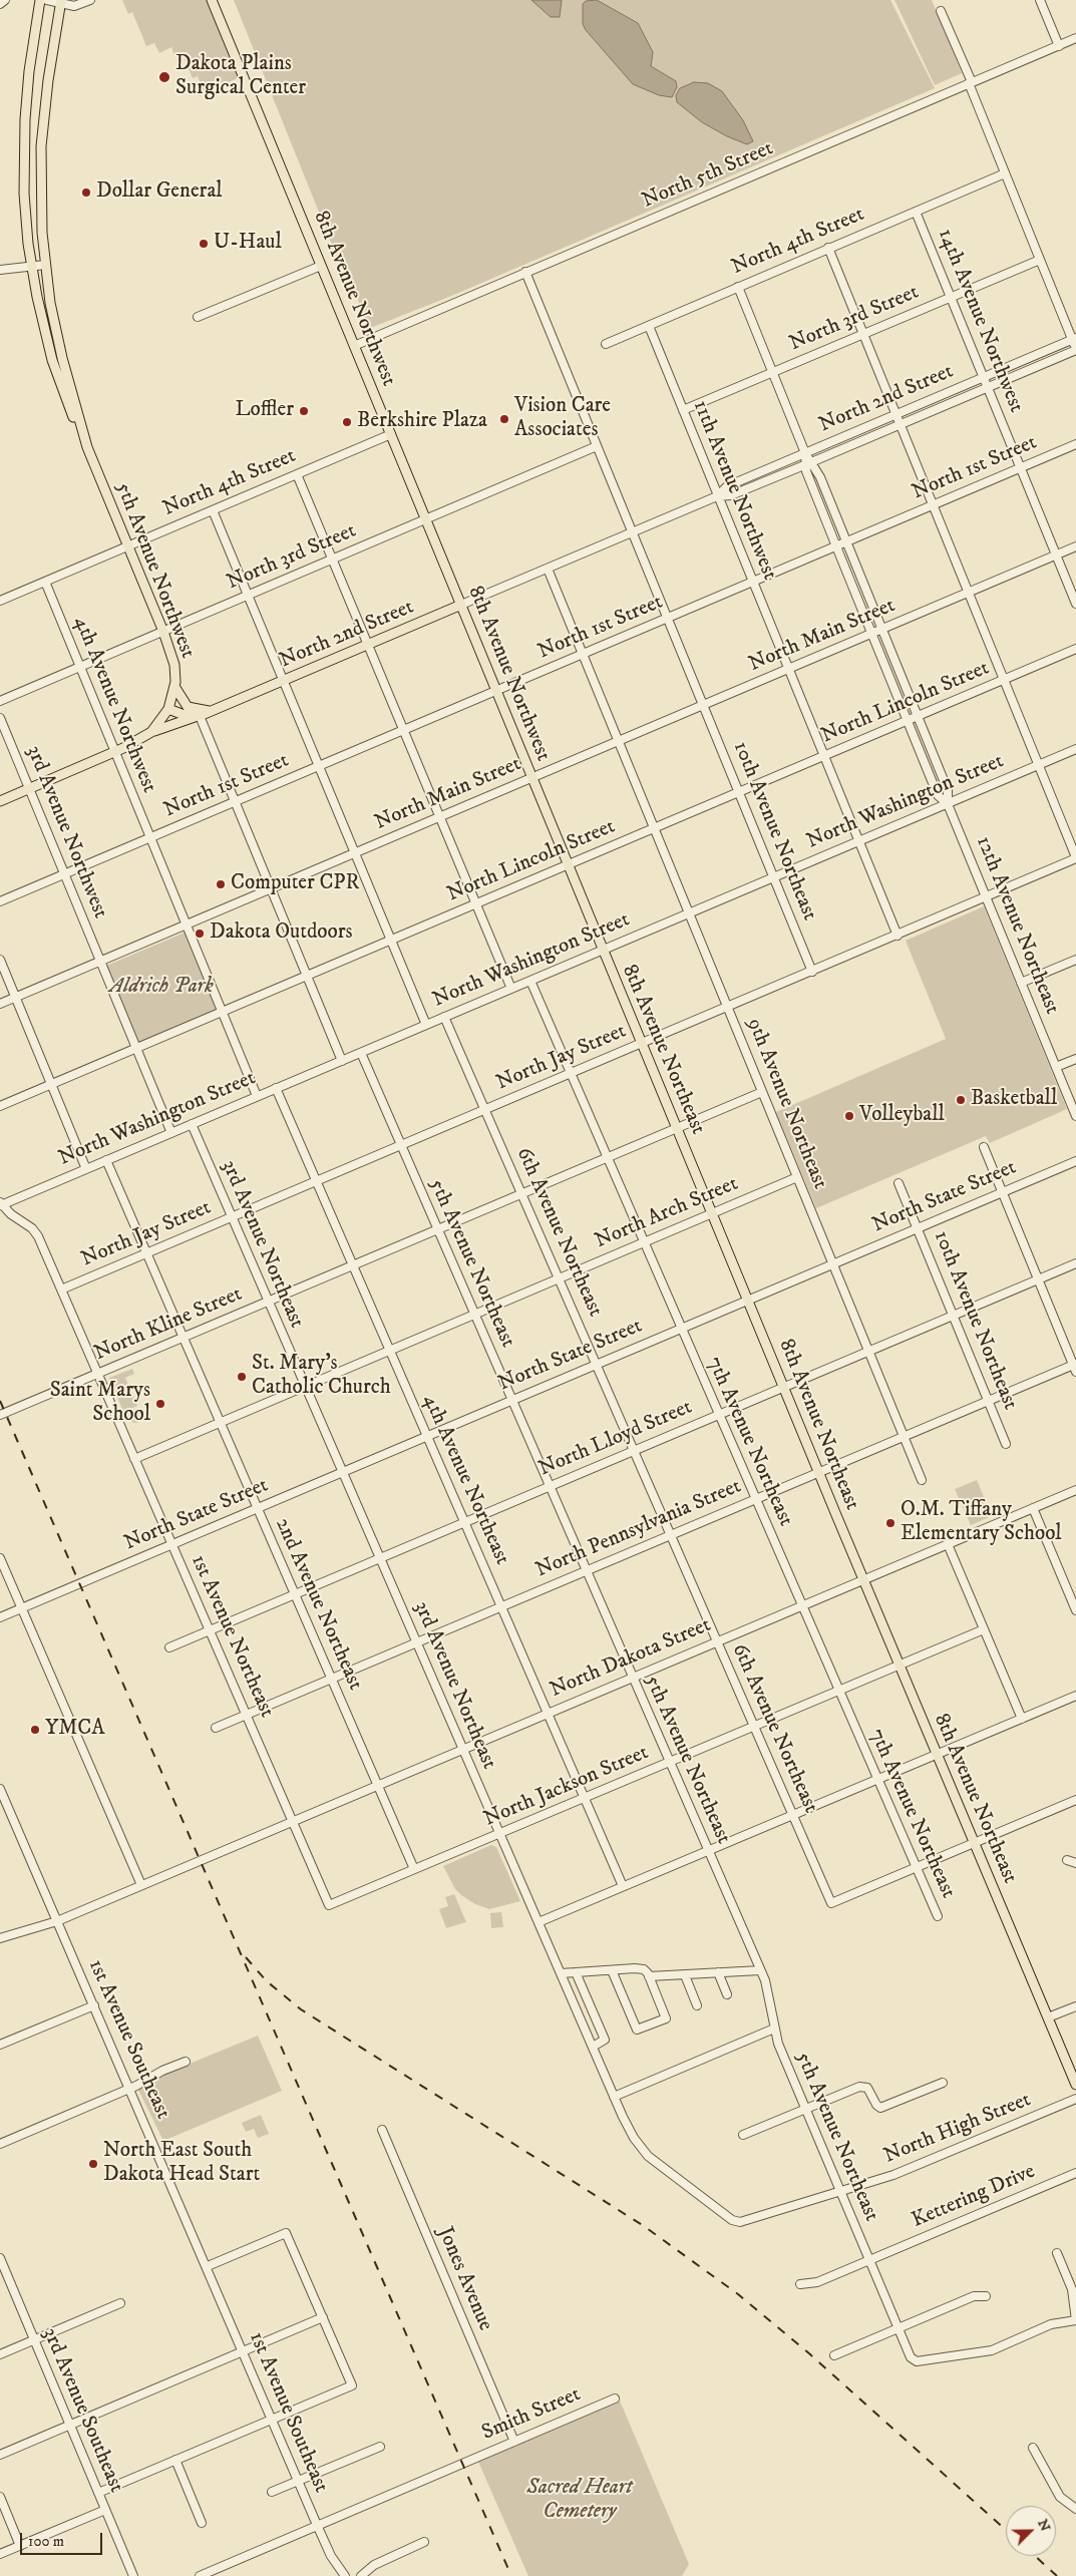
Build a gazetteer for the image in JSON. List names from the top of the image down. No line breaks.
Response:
{"streets":{"main road":["8th Avenue Northwest","North 2nd Street","5th Avenue Northwest","8th Avenue Northeast"],"street":["North 5th Street","North 4th Street","North 3rd Street","14th Avenue Northwest","North 1st Street","11th Avenue Northwest","North Main Street","North Lincoln Street","4th Avenue Northwest","North Washington Street","10th Avenue Northeast","3rd Avenue Northwest","12th Avenue Northeast","North Jay Street","9th Avenue Northeast","North State Street","North Arch Street","6th Avenue Northeast","3rd Avenue Northeast","5th Avenue Northeast","North Kline Street","North Lloyd Street","7th Avenue Northeast","4th Avenue Northeast","North Pennsylvania Street","2nd Avenue Northeast","1st Avenue Northeast","North Dakota Street","North Jackson Street","1st Avenue Southeast","North High Street","Kettering Drive","Jones Avenue","3rd Avenue Southeast","Smith Street"]},"crossings":[["North 5th Street","8th Avenue Northwest"],["North 5th Street","10th Avenue Northeast"],["North 4th Street","8th Avenue Northwest"],["North 4th Street","14th Avenue Northwest"],["North 4th Street","11th Avenue Northwest"],["North 4th Street","5th Avenue Northwest"],["North 4th Street","4th Avenue Northwest"],["8th Avenue Northwest","North 3rd Street"],["8th Avenue Northwest","North 2nd Street"],["8th Avenue Northwest","North 1st Street"],["8th Avenue Northwest","North Main Street"],["8th Avenue Northwest","8th Avenue Northeast"],["North 3rd Street","14th Avenue Northwest"],["North 3rd Street","11th Avenue Northwest"],["North 3rd Street","5th Avenue Northwest"],["North 3rd Street","4th Avenue Northwest"],["North 3rd Street","10th Avenue Northeast"],["14th Avenue Northwest","North 2nd Street"],["14th Avenue Northwest","North 1st Street"],["14th Avenue Northwest","North Main Street"],["North 2nd Street","11th Avenue Northwest"],["North 2nd Street","10th Avenue Northeast"],["North 2nd Street","12th Avenue Northeast"],["North 2nd Street","9th Avenue Northeast"],["North 1st Street","11th Avenue Northwest"],["North 1st Street","4th Avenue Northwest"],["North 1st Street","10th Avenue Northeast"],["North 1st Street","3rd Avenue Northwest"],["North 1st Street","12th Avenue Northeast"],["North 1st Street","9th Avenue Northeast"],["11th Avenue Northwest","North Main Street"],["11th Avenue Northwest","North Lincoln Street"],["11th Avenue Northwest","North Washington Street"],["11th Avenue Northwest","North Jay Street"],["North Main Street","4th Avenue Northwest"],["North Main Street","10th Avenue Northeast"],["North Main Street","3rd Avenue Northwest"],["North Main Street","12th Avenue Northeast"],["North Main Street","8th Avenue Northeast"],["North Main Street","9th Avenue Northeast"],["North Lincoln Street","10th Avenue Northeast"],["North Lincoln Street","12th Avenue Northeast"],["North Lincoln Street","8th Avenue Northeast"],["North Lincoln Street","9th Avenue Northeast"],["North Washington Street","10th Avenue Northeast"],["North Washington Street","12th Avenue Northeast"],["North Washington Street","8th Avenue Northeast"],["North Washington Street","9th Avenue Northeast"],["North Washington Street","6th Avenue Northeast"],["North Washington Street","3rd Avenue Northeast"],["North Washington Street","5th Avenue Northeast"],["North Washington Street","7th Avenue Northeast"],["North Washington Street","4th Avenue Northeast"],["North Washington Street","2nd Avenue Northeast"],["North Washington Street","1st Avenue Northeast"],["10th Avenue Northeast","North Jay Street"],["10th Avenue Northeast","North State Street"],["10th Avenue Northeast","North Lloyd Street"],["10th Avenue Northeast","North Pennsylvania Street"],["12th Avenue Northeast","North Jay Street"],["8th Avenue Northeast","North Jay Street"],["8th Avenue Northeast","North State Street"],["8th Avenue Northeast","North Arch Street"],["8th Avenue Northeast","North Kline Street"],["8th Avenue Northeast","North Lloyd Street"],["8th Avenue Northeast","North Pennsylvania Street"],["8th Avenue Northeast","North Dakota Street"],["8th Avenue Northeast","North Jackson Street"],["North Jay Street","9th Avenue Northeast"],["North Jay Street","6th Avenue Northeast"],["North Jay Street","3rd Avenue Northeast"],["North Jay Street","5th Avenue Northeast"],["North Jay Street","7th Avenue Northeast"],["North Jay Street","4th Avenue Northeast"],["North Jay Street","2nd Avenue Northeast"],["North Jay Street","1st Avenue Northeast"],["9th Avenue Northeast","North State Street"],["9th Avenue Northeast","North Arch Street"],["9th Avenue Northeast","North Kline Street"],["9th Avenue Northeast","North Lloyd Street"],["9th Avenue Northeast","North Pennsylvania Street"],["North State Street","6th Avenue Northeast"],["North State Street","3rd Avenue Northeast"],["North State Street","5th Avenue Northeast"],["North State Street","7th Avenue Northeast"],["North State Street","4th Avenue Northeast"],["North State Street","2nd Avenue Northeast"],["North State Street","1st Avenue Northeast"],["North Arch Street","6th Avenue Northeast"],["North Arch Street","3rd Avenue Northeast"],["North Arch Street","5th Avenue Northeast"],["North Arch Street","7th Avenue Northeast"],["North Arch Street","4th Avenue Northeast"],["North Arch Street","2nd Avenue Northeast"],["North Arch Street","1st Avenue Northeast"],["6th Avenue Northeast","North Kline Street"],["6th Avenue Northeast","North Lloyd Street"],["6th Avenue Northeast","7th Avenue Northeast"],["6th Avenue Northeast","North Pennsylvania Street"],["6th Avenue Northeast","North Dakota Street"],["6th Avenue Northeast","North Jackson Street"],["3rd Avenue Northeast","North Kline Street"],["3rd Avenue Northeast","North Lloyd Street"],["3rd Avenue Northeast","North Pennsylvania Street"],["3rd Avenue Northeast","North Dakota Street"],["3rd Avenue Northeast","North Jackson Street"],["3rd Avenue Northeast","North High Street"],["5th Avenue Northeast","North Kline Street"],["5th Avenue Northeast","North Lloyd Street"],["5th Avenue Northeast","North Pennsylvania Street"],["5th Avenue Northeast","North Dakota Street"],["5th Avenue Northeast","North Jackson Street"],["5th Avenue Northeast","North High Street"],["5th Avenue Northeast","Kettering Drive"],["North Kline Street","7th Avenue Northeast"],["North Kline Street","4th Avenue Northeast"],["North Kline Street","2nd Avenue Northeast"],["North Kline Street","1st Avenue Northeast"],["North Lloyd Street","7th Avenue Northeast"],["North Lloyd Street","4th Avenue Northeast"],["North Lloyd Street","2nd Avenue Northeast"],["North Lloyd Street","1st Avenue Northeast"],["7th Avenue Northeast","North Pennsylvania Street"],["7th Avenue Northeast","North Dakota Street"],["7th Avenue Northeast","North Jackson Street"],["4th Avenue Northeast","North Pennsylvania Street"],["4th Avenue Northeast","North Dakota Street"],["4th Avenue Northeast","North Jackson Street"],["North Pennsylvania Street","2nd Avenue Northeast"],["North Pennsylvania Street","1st Avenue Northeast"],["2nd Avenue Northeast","North Dakota Street"],["2nd Avenue Northeast","North Jackson Street"],["1st Avenue Northeast","North Dakota Street"],["1st Avenue Northeast","North Jackson Street"],["North Dakota Street","1st Avenue Southeast"],["1st Avenue Southeast","Smith Street"],["Jones Avenue","Smith Street"]],"parks":["Aldrich Park","Sacred Heart Cemetery"],"places":["Dakota Plains Surgical Center","Dollar General","U-Haul","Loffler","Vision Care Associates","Berkshire Plaza","Computer CPR","Dakota Outdoors","Basketball","Volleyball","St. Mary's Catholic Church","Saint Marys School","O.M. Tiffany Elementary School","YMCA","North East South Dakota Head Start"],"scale_bar":"100 m","north":"top right"}
